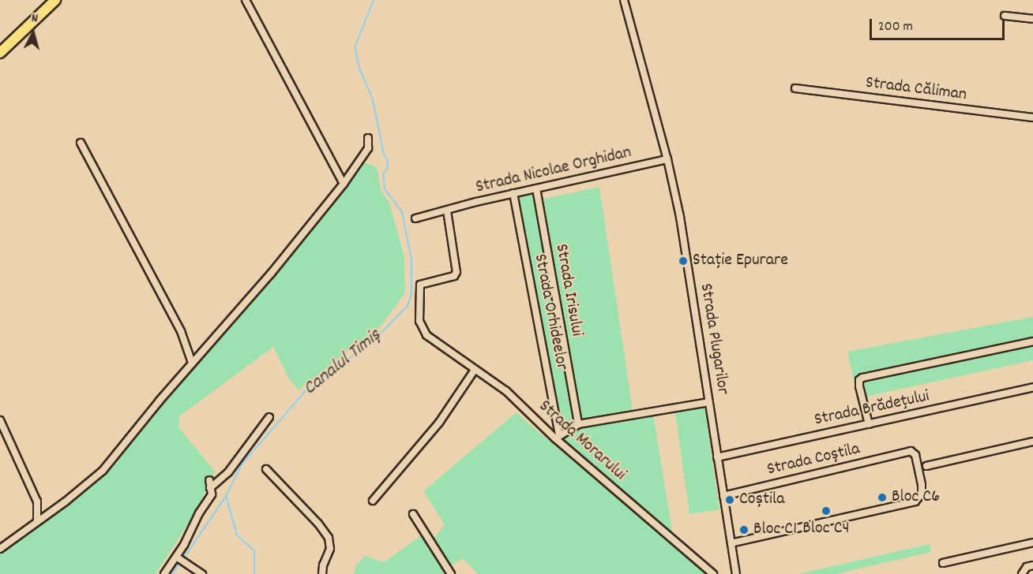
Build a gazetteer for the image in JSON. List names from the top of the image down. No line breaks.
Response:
{"streets":{"street":["Strada Căliman","Strada Nicolae Orghidan","Strada Irisului","Strada Orhideelor","Strada Plugarilor","Strada Brădețului","Strada Morarului","Strada Coștila"]},"crossings":[["Strada Nicolae Orghidan","Strada Irisului"],["Strada Nicolae Orghidan","Strada Orhideelor"],["Strada Nicolae Orghidan","Strada Plugarilor"],["Strada Nicolae Orghidan","Strada Morarului"],["Strada Orhideelor","Strada Morarului"],["Strada Plugarilor","Strada Brădețului"],["Strada Plugarilor","Strada Coștila"]],"water":["Canalul Timiș"],"places":["Stație Epurare","Bloc C6","Coștila","Bloc C4","Bloc C1"],"scale_bar":"200 m","north":"top"}
